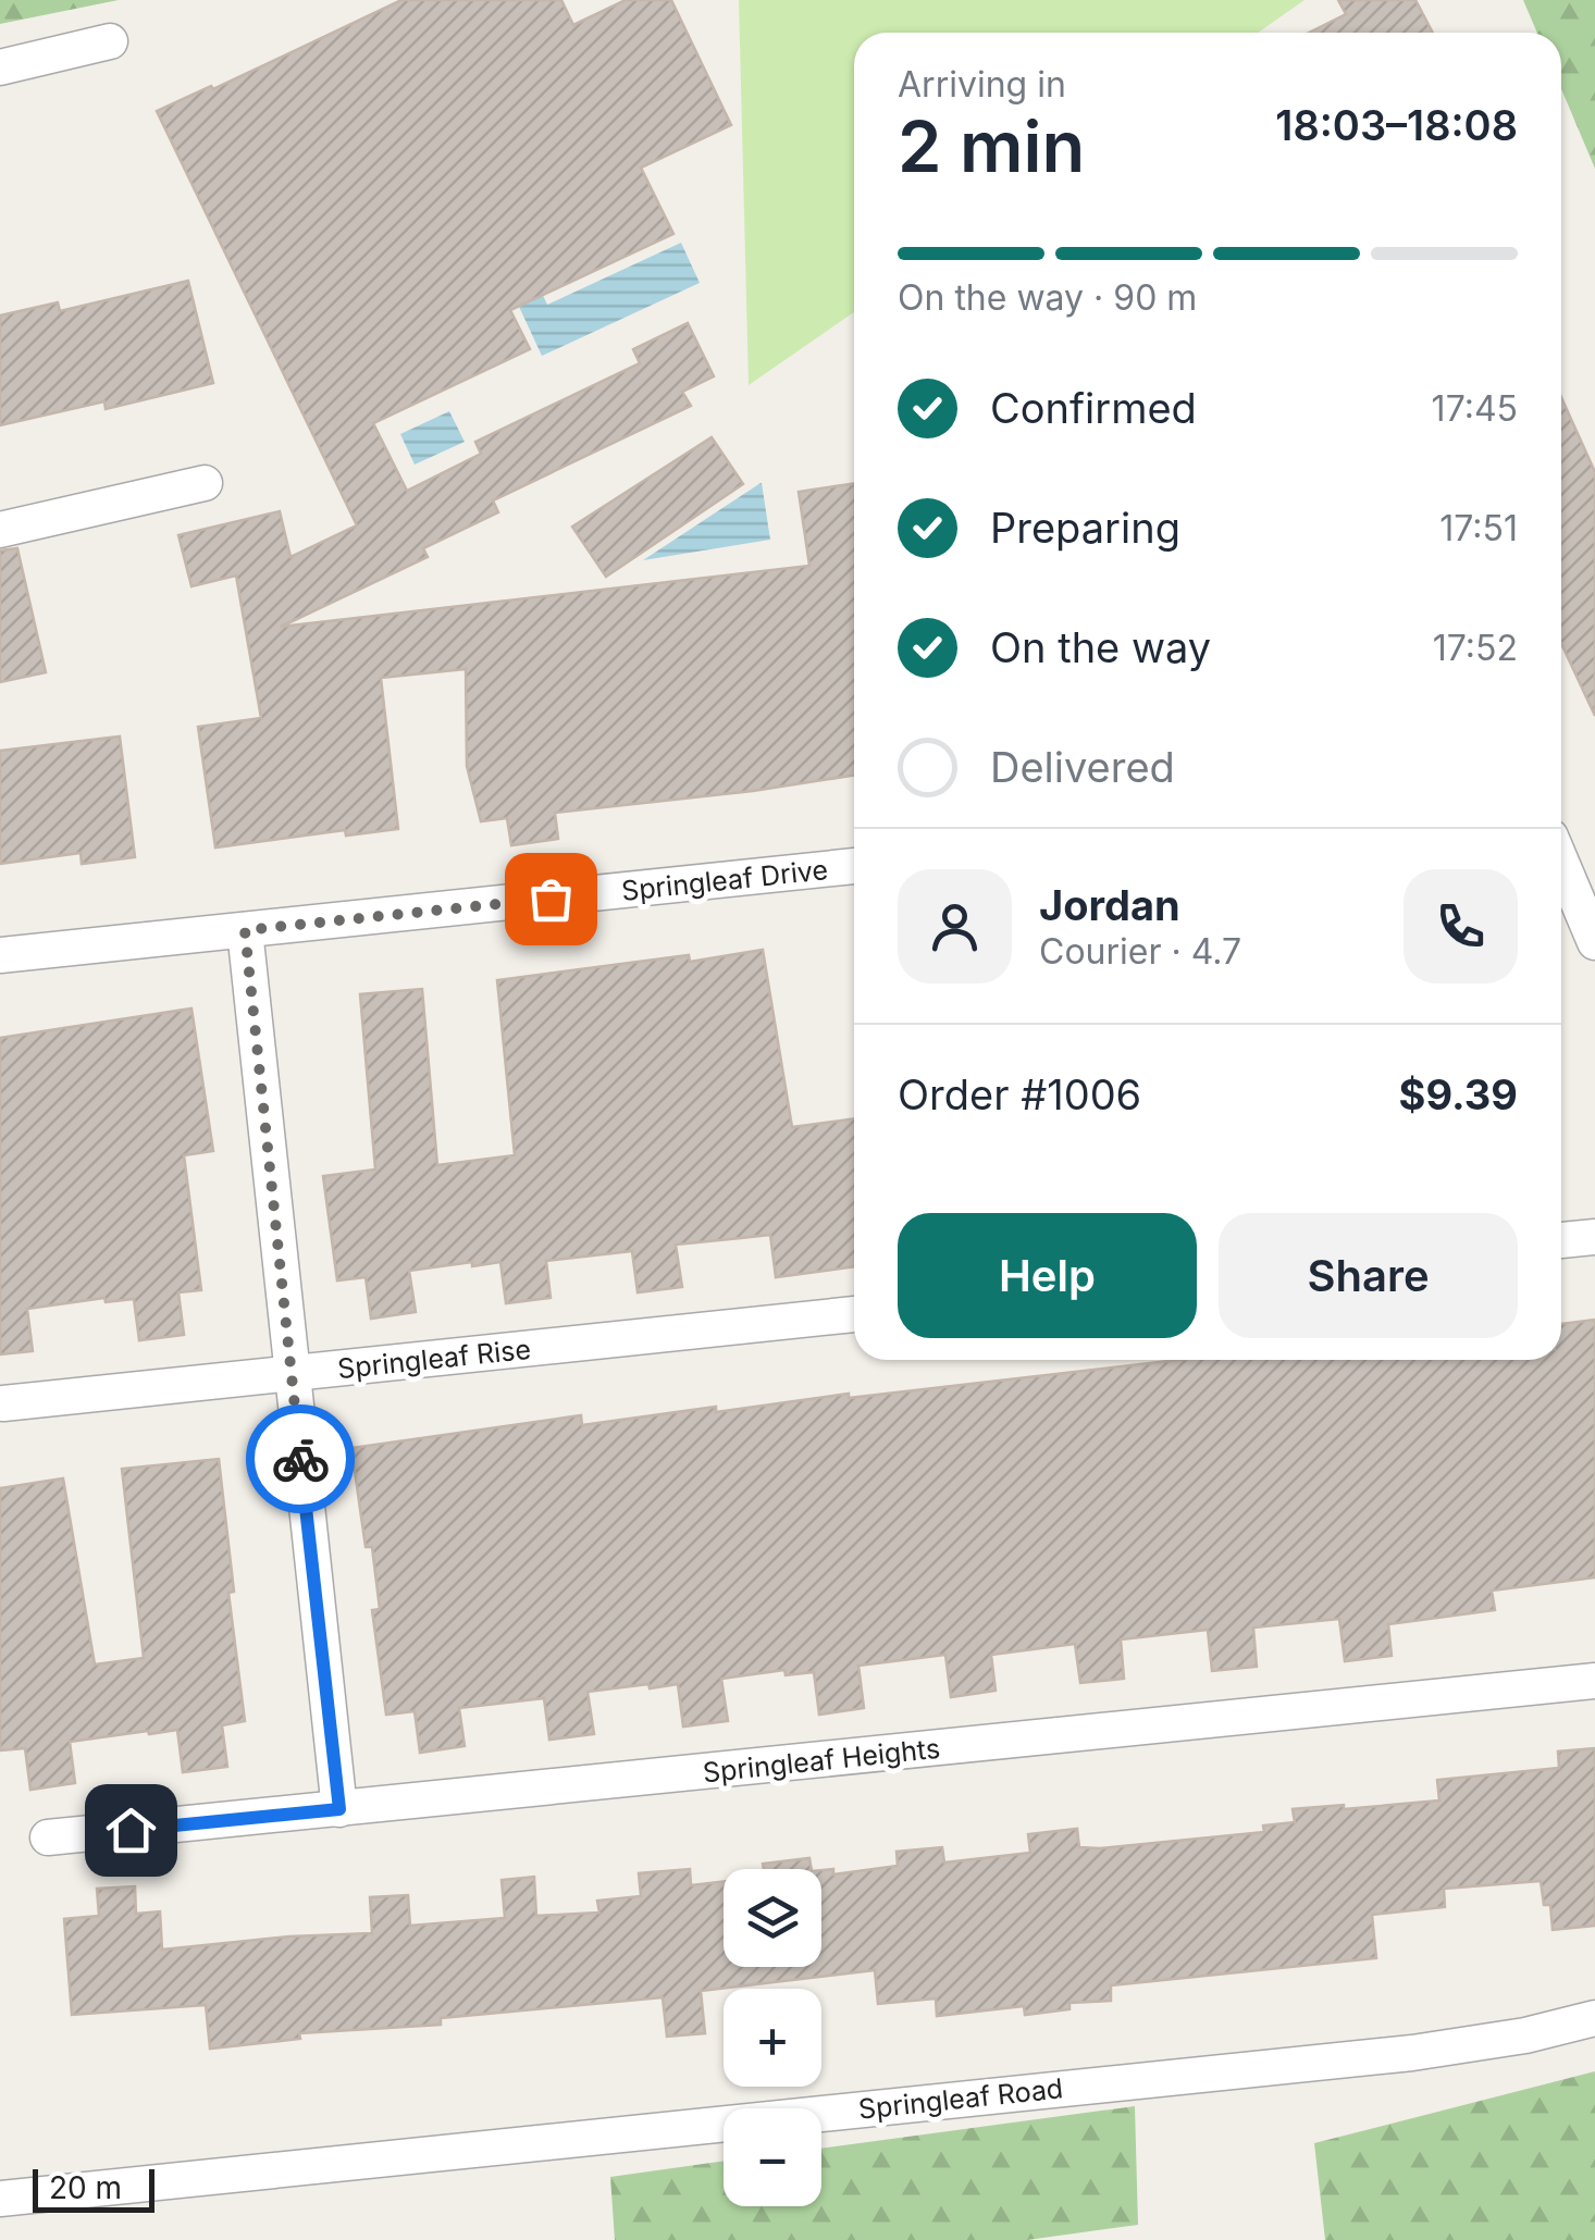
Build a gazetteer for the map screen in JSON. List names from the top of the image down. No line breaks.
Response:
{"streets":{"street":["Springleaf Drive","Springleaf Rise","Springleaf Heights","Springleaf Road"]},"scale_bar":"20 m","page":{"heading":["2 min","Arriving in","18:03–18:08"],"panel":["Jordan","Courier · 4.7","Order #1006","$9.39"],"bar":"On the way · 90 m","list":[["Confirmed","17:45"],["Preparing","17:51"],["On the way","17:52"],"Delivered"],"buttons":["Help","Share"],"map_buttons":["+","−"],"scale":"20 m"}}
